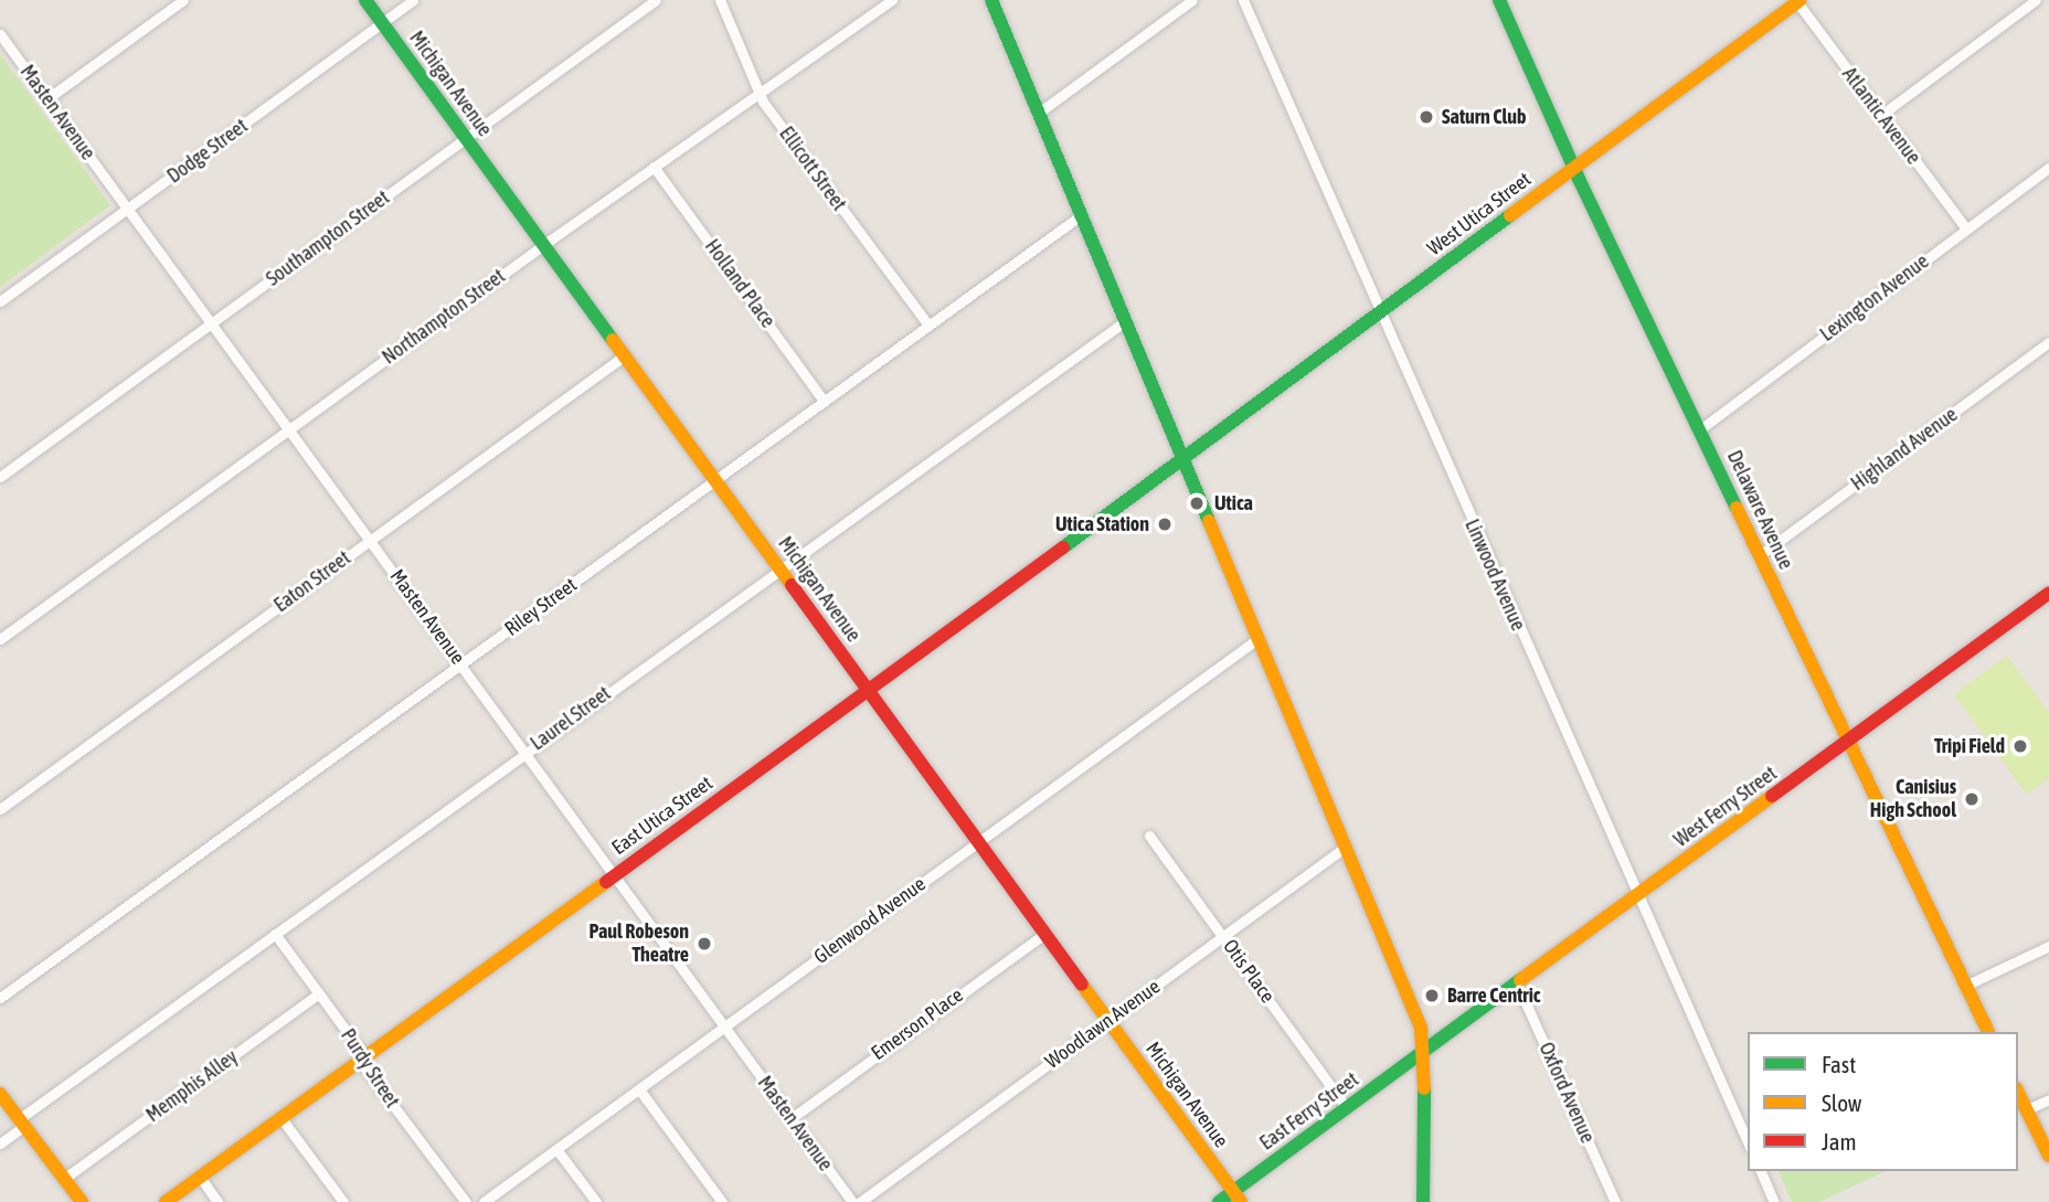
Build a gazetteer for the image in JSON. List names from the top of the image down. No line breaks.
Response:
{"streets":{"street":["Michigan Avenue","Masten Avenue","Atlantic Avenue","Dodge Street","Ellicott Street","West Utica Street","Southampton Street","Holland Place","Lexington Avenue","Northampton Street","Highland Avenue","Delaware Avenue","Linwood Avenue","Eaton Street","Riley Street","Laurel Street","West Ferry Street","East Utica Street","Glenwood Avenue","Otis Place","Emerson Place","Woodlawn Avenue","Purdy Street","Memphis Alley","Oxford Avenue","East Ferry Street"]},"crossings":[["Michigan Avenue","Dodge Street"],["Michigan Avenue","Southampton Street"],["Michigan Avenue","Northampton Street"],["Michigan Avenue","Eaton Street"],["Michigan Avenue","Riley Street"],["Michigan Avenue","Laurel Street"],["Michigan Avenue","East Utica Street"],["Michigan Avenue","Glenwood Avenue"],["Michigan Avenue","Emerson Place"],["Michigan Avenue","Woodlawn Avenue"],["Michigan Avenue","East Ferry Street"],["Masten Avenue","Dodge Street"],["Masten Avenue","Southampton Street"],["Masten Avenue","Northampton Street"],["Masten Avenue","Eaton Street"],["Masten Avenue","Riley Street"],["Masten Avenue","Laurel Street"],["Masten Avenue","East Utica Street"],["Masten Avenue","Glenwood Avenue"],["Masten Avenue","Emerson Place"],["Atlantic Avenue","West Utica Street"],["Atlantic Avenue","Lexington Avenue"],["Ellicott Street","Northampton Street"],["Ellicott Street","Riley Street"],["West Utica Street","Delaware Avenue"],["West Utica Street","Linwood Avenue"],["West Utica Street","East Utica Street"],["Holland Place","Northampton Street"],["Holland Place","Riley Street"],["Lexington Avenue","Delaware Avenue"],["Highland Avenue","Delaware Avenue"],["Delaware Avenue","West Ferry Street"],["Linwood Avenue","West Ferry Street"],["Laurel Street","Purdy Street"],["West Ferry Street","Oxford Avenue"],["West Ferry Street","East Ferry Street"],["East Utica Street","Purdy Street"],["Otis Place","Woodlawn Avenue"],["Otis Place","East Ferry Street"],["Purdy Street","Memphis Alley"]],"places":["Saturn Club","Utica","Utica Station","Tripi Field","Canisius High School","Paul Robeson Theatre","Barre Centric"],"legend":["Fast","Slow","Jam"]}
